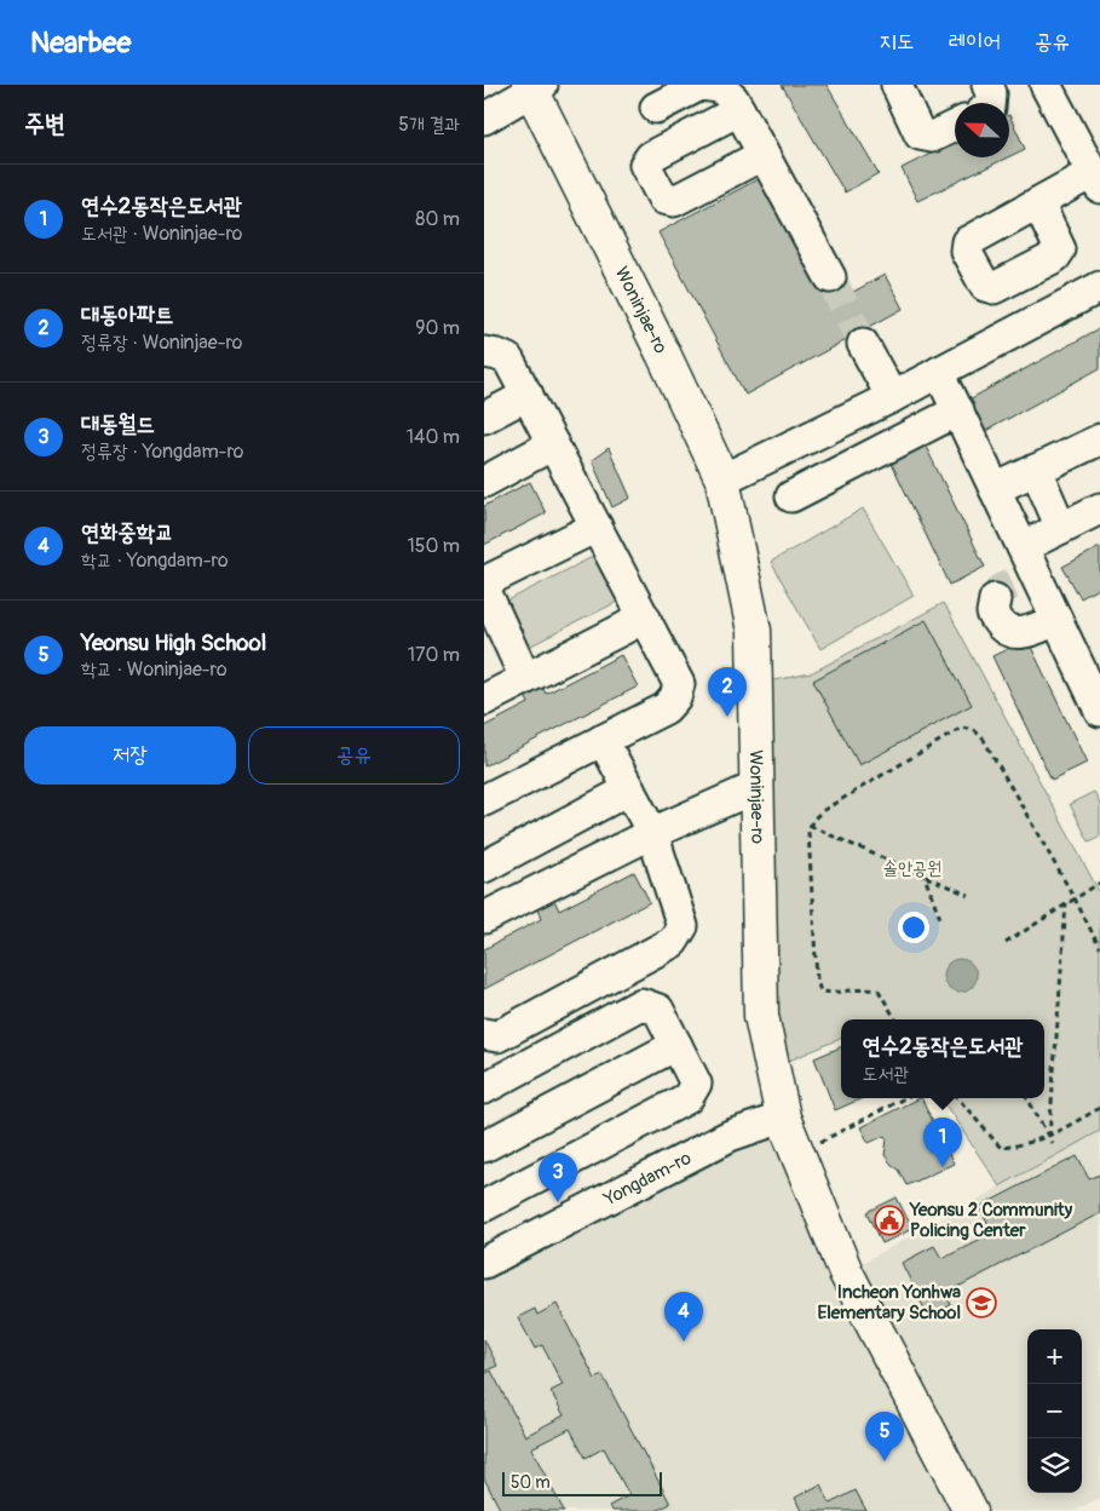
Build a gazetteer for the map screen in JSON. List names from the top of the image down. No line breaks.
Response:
{"streets":{"main road":["Woninjae-ro"],"street":["Yongdam-ro"]},"crossings":[["Woninjae-ro","Yongdam-ro"]],"parks":["솔안공원"],"places":{"public building":["Yeonsu 2 Community Policing Center"],"school or university":["Incheon Yonhwa Elementary School"]},"scale_bar":"50 m","north":"left","page":{"header":"Nearbee","nav":["지도","레이어","공유"],"heading":["주변","5개 결과"],"list":[{"mark":"1","name":"연수2동작은도서관","note":"도서관 · Woninjae-ro","value":"80 m"},{"mark":"2","name":"대동아파트","note":"정류장 · Woninjae-ro","value":"90 m"},{"mark":"3","name":"대동월드","note":"정류장 · Yongdam-ro","value":"140 m"},{"mark":"4","name":"연화중학교","note":"학교 · Yongdam-ro","value":"150 m"},{"mark":"5","name":"Yeonsu High School","note":"학교 · Woninjae-ro","value":"170 m"}],"pins":["2","1","3","4","5"],"buttons":["저장","공유"],"popup":["연수2동작은도서관","도서관"],"map_buttons":["+","−"],"scale":"50 m"}}
